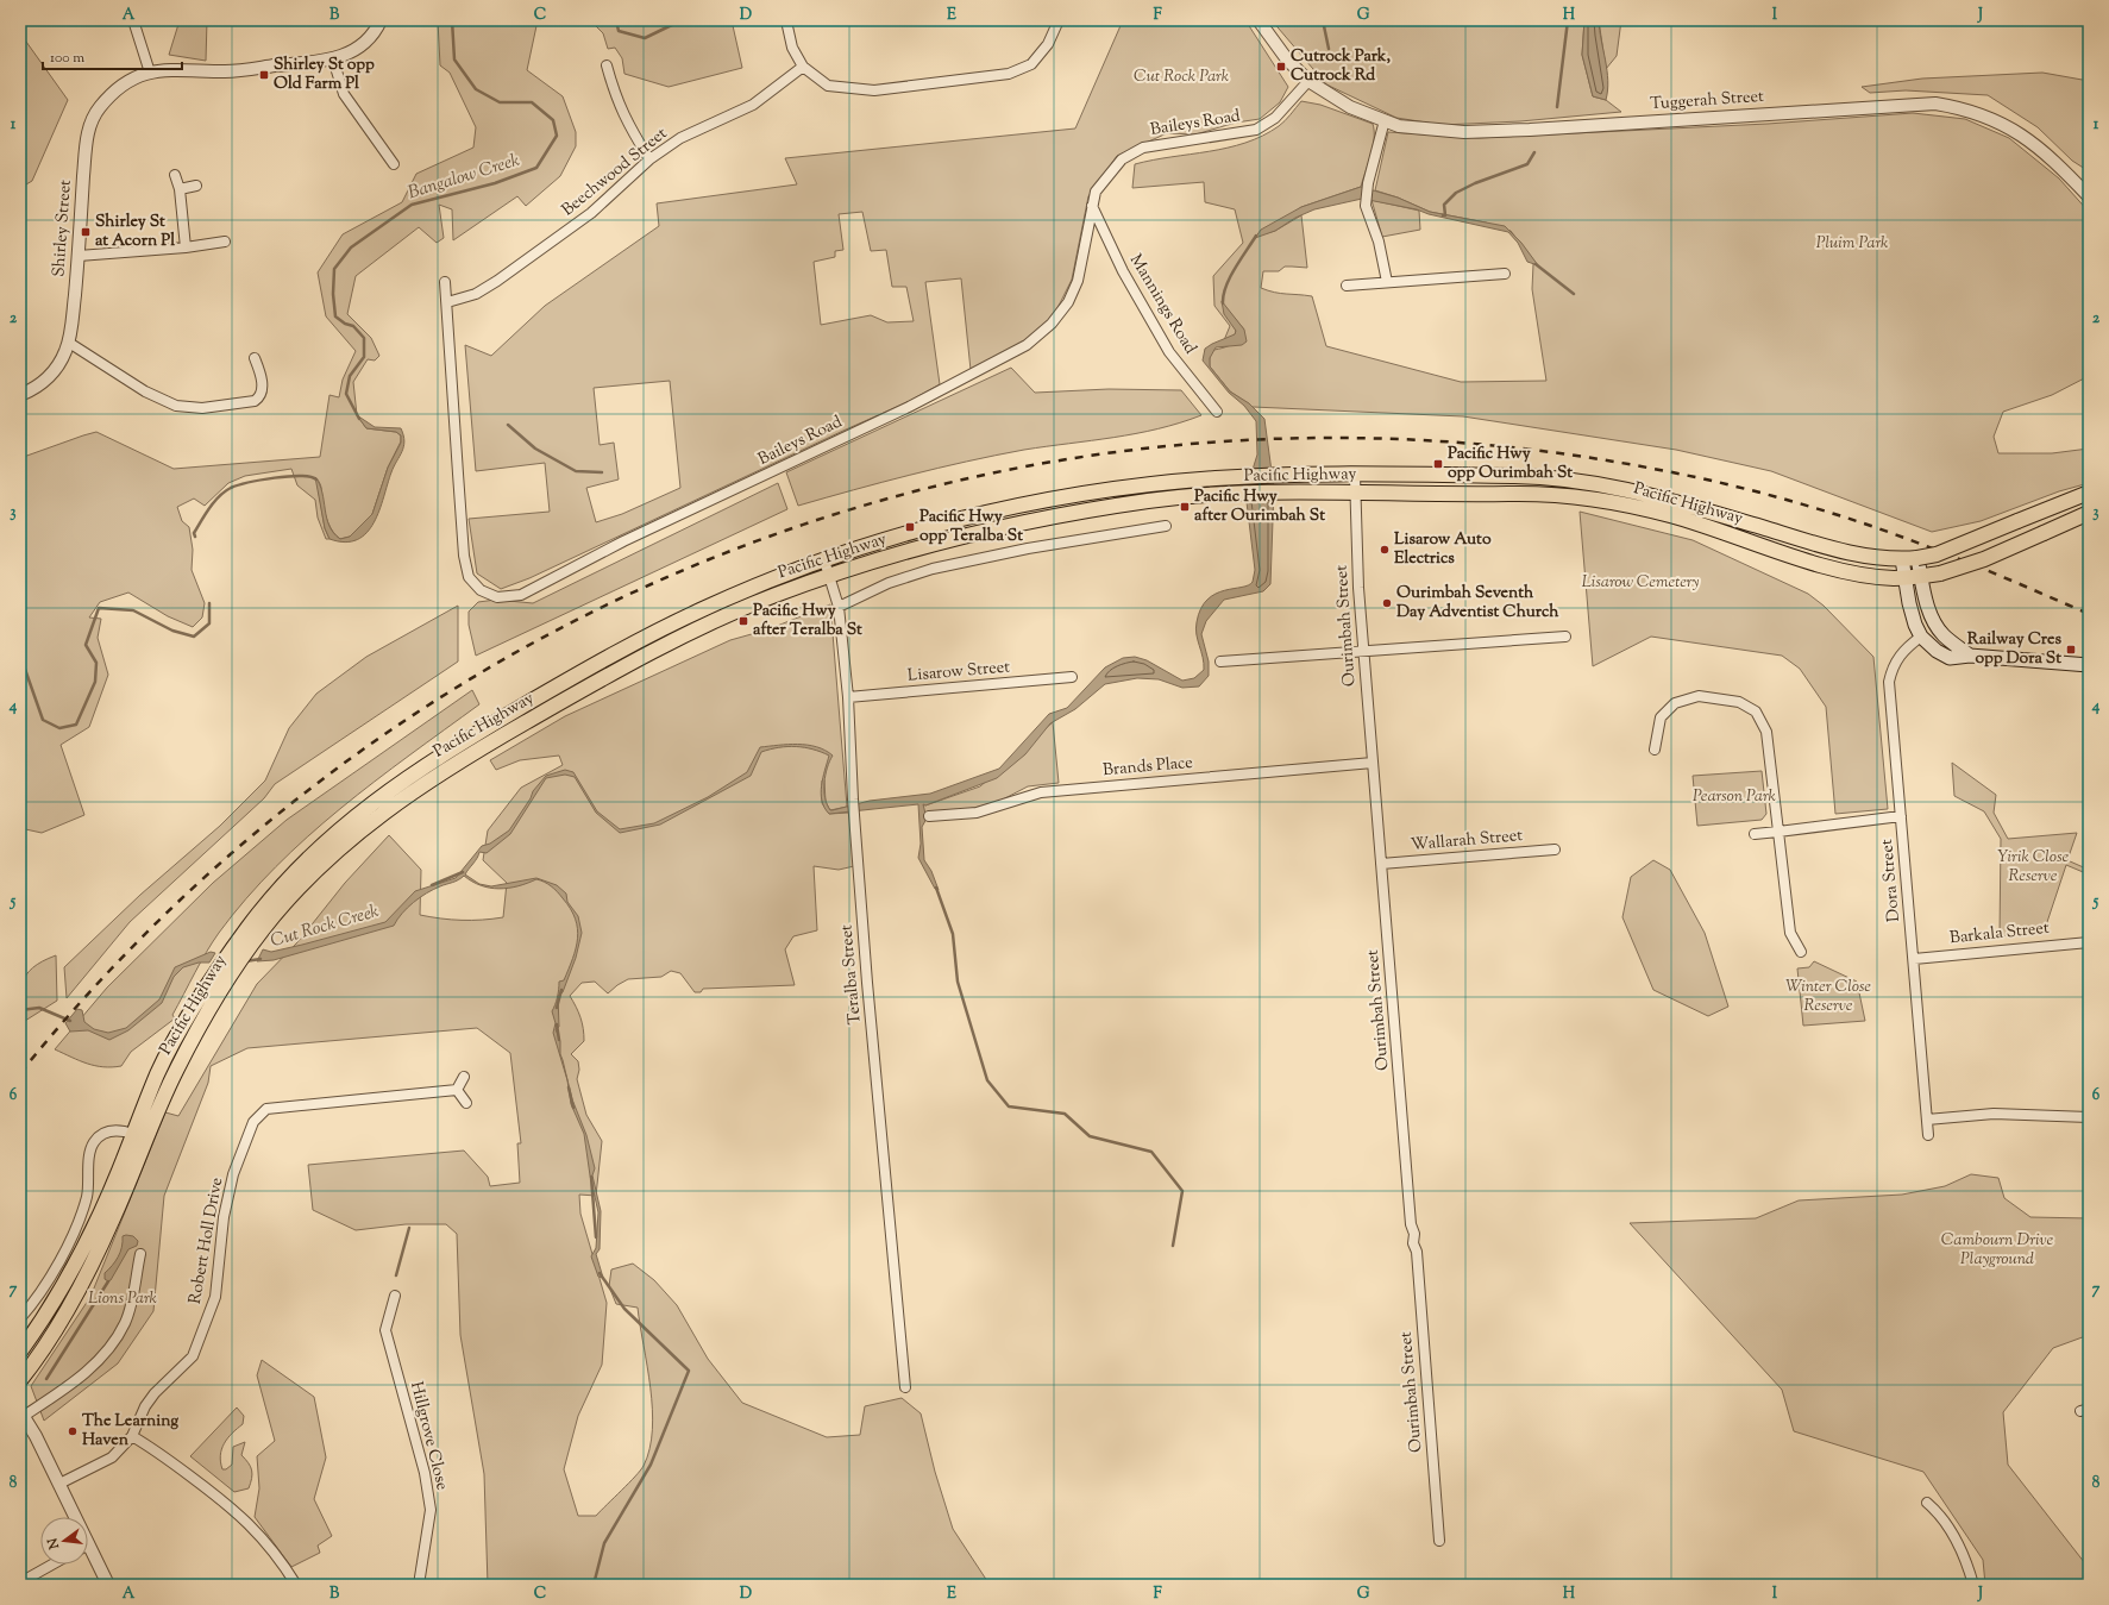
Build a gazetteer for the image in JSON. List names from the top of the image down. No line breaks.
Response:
{"streets":{"main road":["Pacific Highway"],"street":["Tuggerah Street","Baileys Road","Beechwood Street","Shirley Street","Mannings Road","Ourimbah Street","Lisarow Street","Brands Place","Wallarah Street","Dora Street","Barkala Street","Teralba Street","Robert Holl Drive","Hillgrove Close"]},"crossings":[["Tuggerah Street","Baileys Road"],["Baileys Road","Beechwood Street"],["Baileys Road","Mannings Road"],["Pacific Highway","Ourimbah Street"],["Pacific Highway","Teralba Street"],["Ourimbah Street","Brands Place"],["Ourimbah Street","Wallarah Street"],["Lisarow Street","Teralba Street"],["Dora Street","Barkala Street"]],"water":["Bangalow Creek","Cut Rock Creek"],"parks":["Cut Rock Park","Pluim Park","Lisarow Cemetery","Pearson Park","Yirik Close Reserve","Winter Close Reserve","Cambourn Drive Playground","Lions Park"],"places":{"transit":["Cutrock Park, Cutrock Rd","Shirley St opp Old Farm Pl","Shirley St at Acorn Pl","Pacific Hwy opp Ourimbah St","Pacific Hwy after Ourimbah St","Pacific Hwy opp Teralba St","Pacific Hwy after Teralba St","Railway Cres opp Dora St"],"other":["Lisarow Auto Electrics","Ourimbah Seventh Day Adventist Church","The Learning Haven"]},"scale_bar":"100 m","north":"left","grid":{"columns":["A","B","C","D","E","F","G","H","I","J"],"rows":["1","2","3","4","5","6","7","8"]}}
